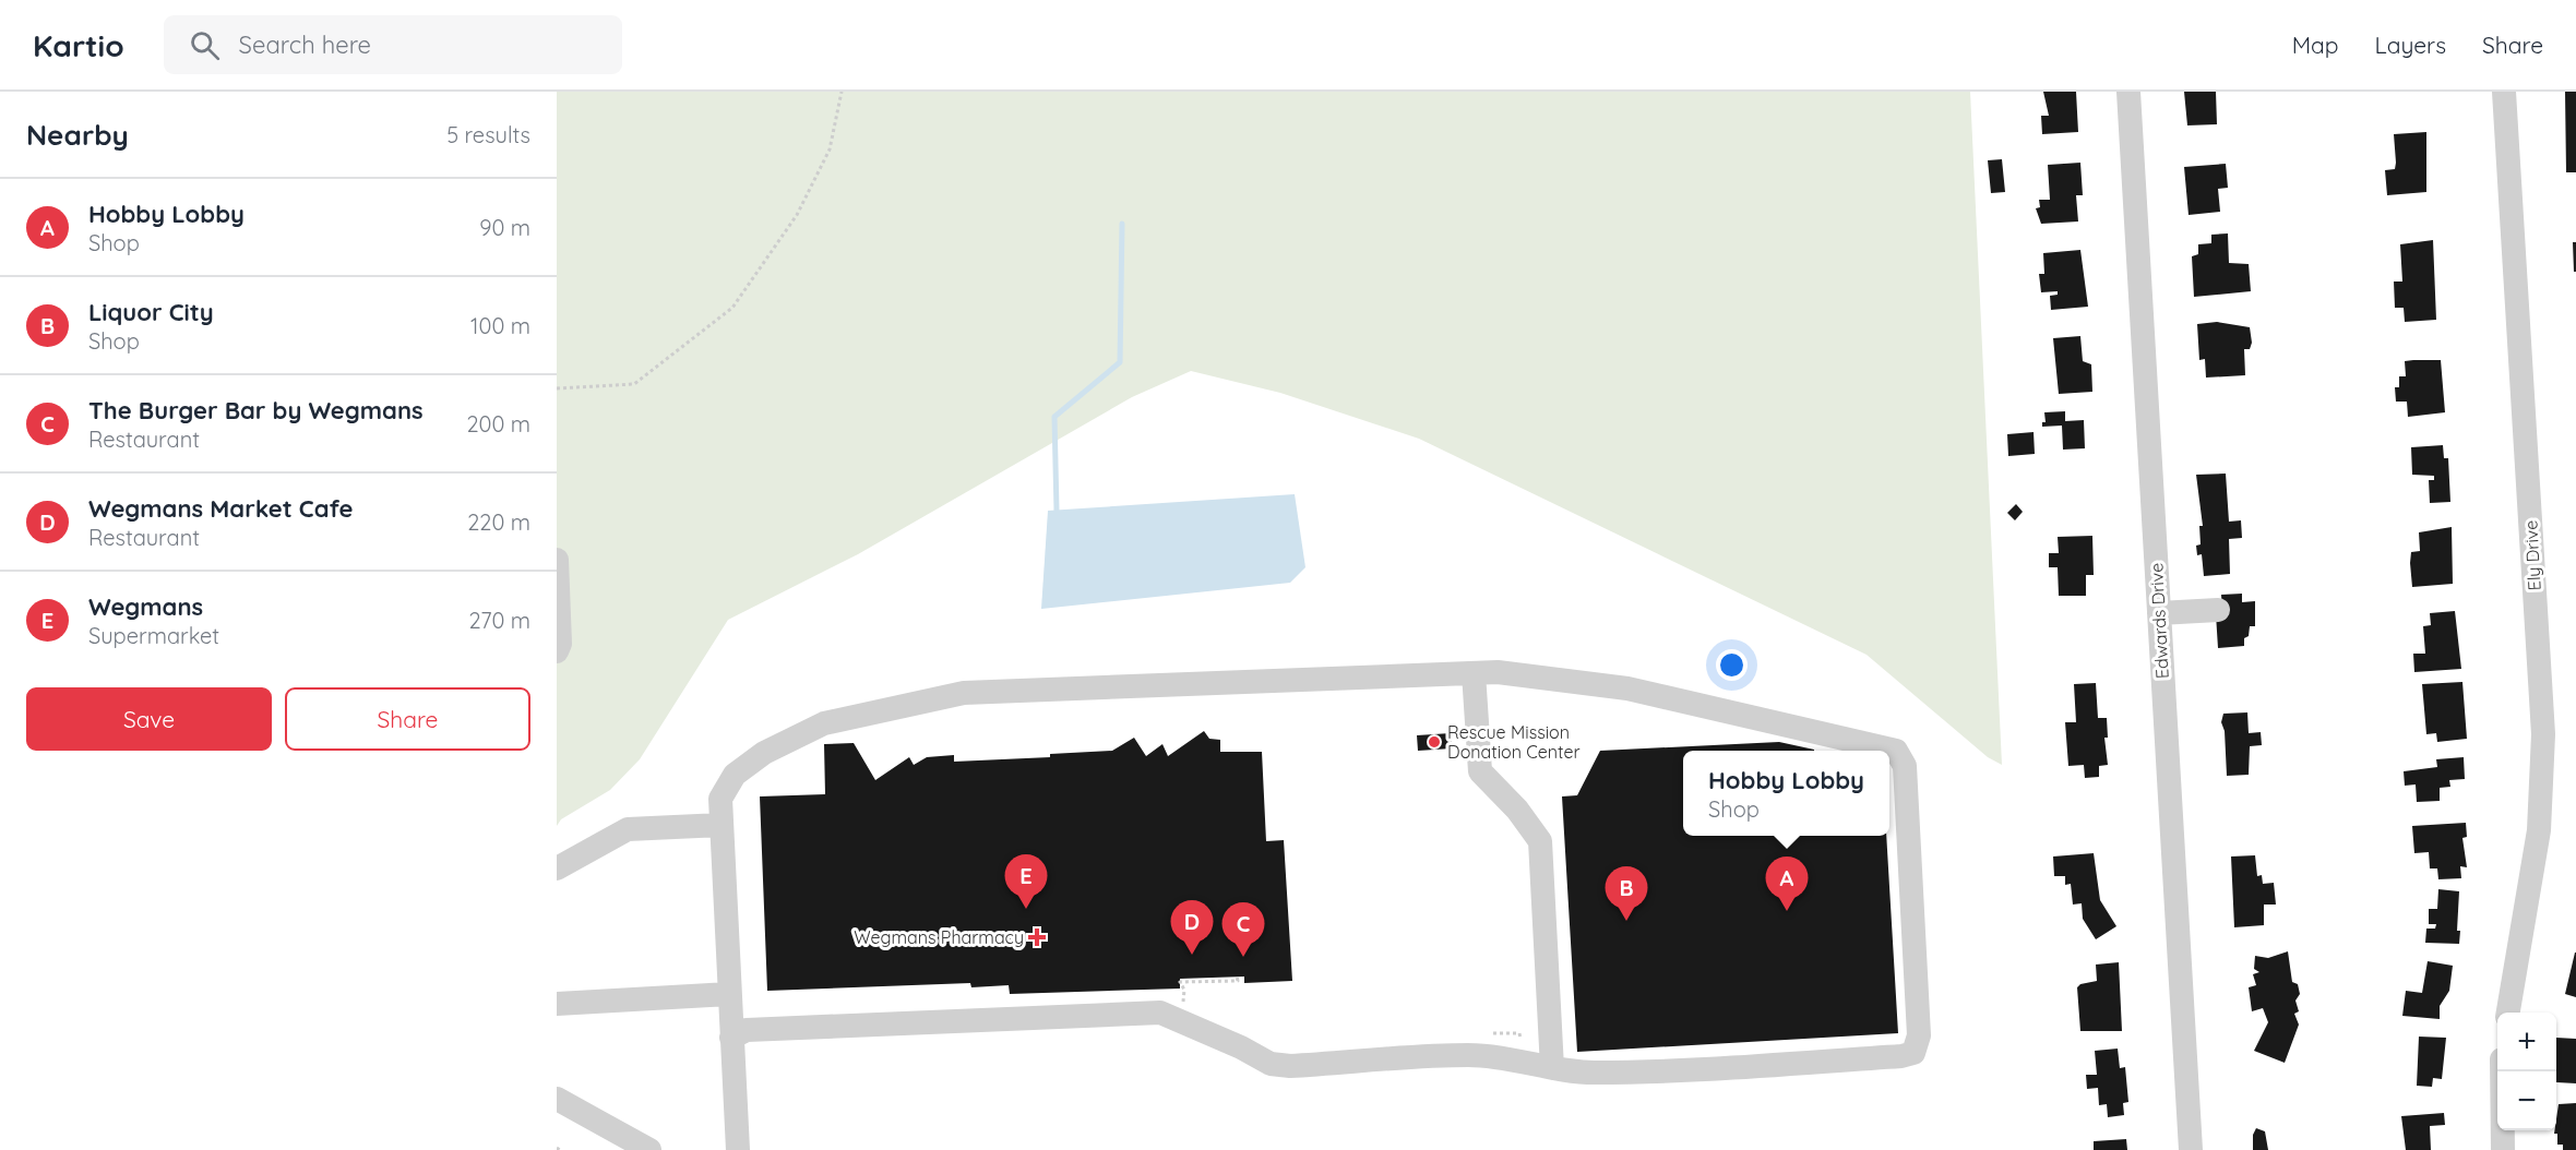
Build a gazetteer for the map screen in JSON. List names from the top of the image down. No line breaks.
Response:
{"streets":{"street":["Ely Drive","Edwards Drive"]},"places":{"other":["Rescue Mission Donation Center"],"health":["Wegmans Pharmacy"]},"page":{"header":"Kartio","search":"Search here","nav":["Map","Layers","Share"],"heading":["Nearby","5 results"],"list":[{"mark":"A","name":"Hobby Lobby","note":"Shop","value":"90 m"},{"mark":"B","name":"Liquor City","note":"Shop","value":"100 m"},{"mark":"C","name":"The Burger Bar by Wegmans","note":"Restaurant","value":"200 m"},{"mark":"D","name":"Wegmans Market Cafe","note":"Restaurant","value":"220 m"},{"mark":"E","name":"Wegmans","note":"Supermarket","value":"270 m"}],"buttons":["Save","Share"],"popup":["Hobby Lobby","Shop"],"pins":["E","A","B","D","C"],"map_buttons":["+","−"]}}
